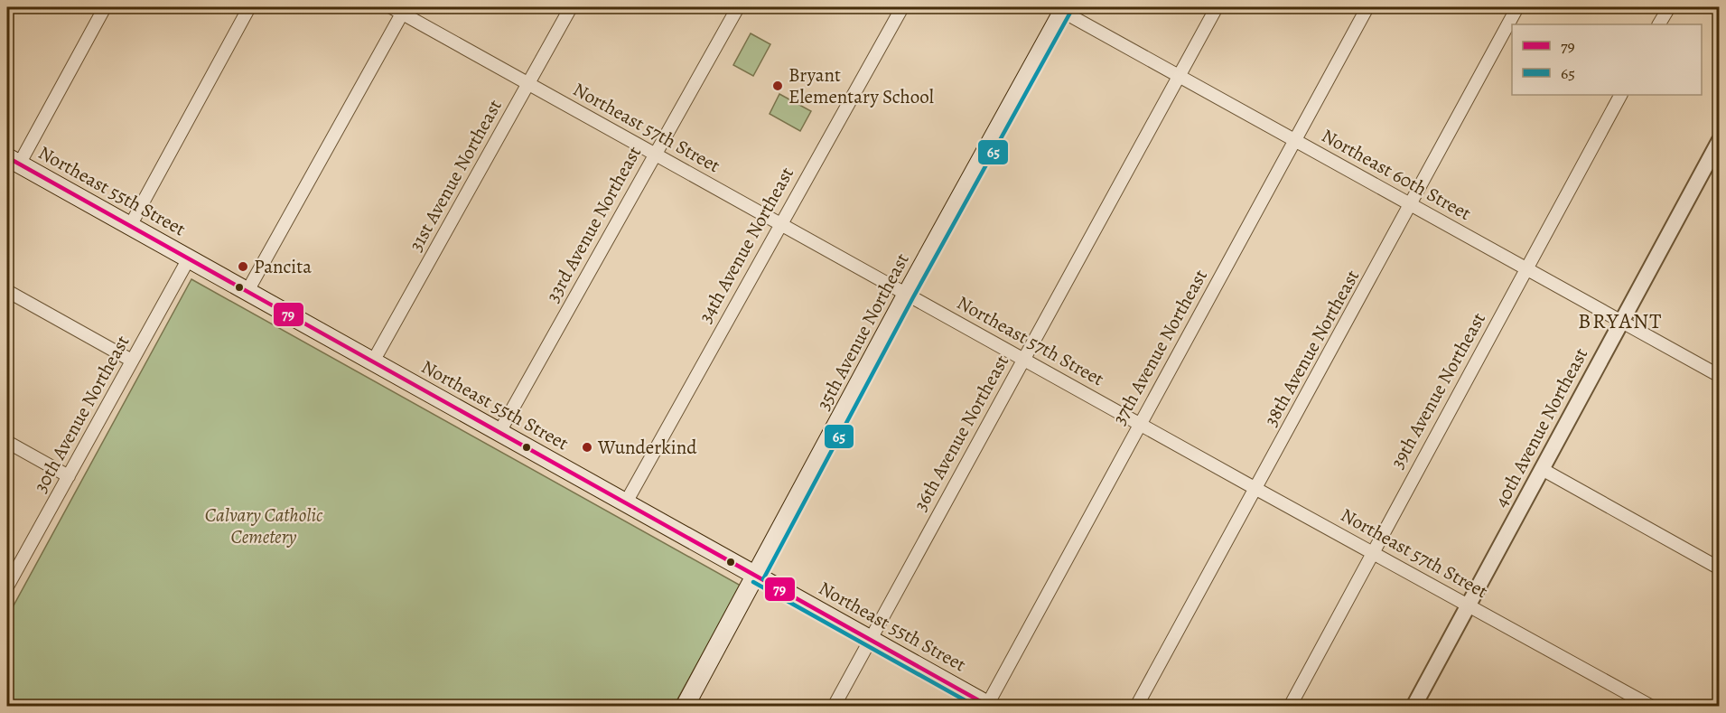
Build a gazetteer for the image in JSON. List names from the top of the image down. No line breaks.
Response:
{"streets":{"main road":["Northeast 55th Street","35th Avenue Northeast"],"street":["Northeast 57th Street","Northeast 60th Street","31st Avenue Northeast","33rd Avenue Northeast","34th Avenue Northeast","37th Avenue Northeast","38th Avenue Northeast","39th Avenue Northeast","30th Avenue Northeast","40th Avenue Northeast","36th Avenue Northeast"]},"crossings":[["Northeast 57th Street","31st Avenue Northeast"],["Northeast 57th Street","33rd Avenue Northeast"],["Northeast 57th Street","34th Avenue Northeast"],["Northeast 57th Street","35th Avenue Northeast"],["Northeast 57th Street","37th Avenue Northeast"],["Northeast 57th Street","38th Avenue Northeast"],["Northeast 57th Street","39th Avenue Northeast"],["Northeast 57th Street","40th Avenue Northeast"],["Northeast 57th Street","36th Avenue Northeast"],["Northeast 60th Street","35th Avenue Northeast"],["Northeast 60th Street","37th Avenue Northeast"],["Northeast 60th Street","38th Avenue Northeast"],["Northeast 60th Street","39th Avenue Northeast"],["Northeast 60th Street","40th Avenue Northeast"],["Northeast 60th Street","36th Avenue Northeast"],["31st Avenue Northeast","Northeast 55th Street"],["Northeast 55th Street","33rd Avenue Northeast"],["Northeast 55th Street","34th Avenue Northeast"],["Northeast 55th Street","35th Avenue Northeast"],["Northeast 55th Street","37th Avenue Northeast"],["Northeast 55th Street","30th Avenue Northeast"],["Northeast 55th Street","36th Avenue Northeast"]],"districts":["BRYANT"],"parks":["Calvary Catholic Cemetery"],"places":["Bryant Elementary School","Pancita","Wunderkind"],"lines":["transit line 65","transit line 79"],"legend":["79","65"]}
